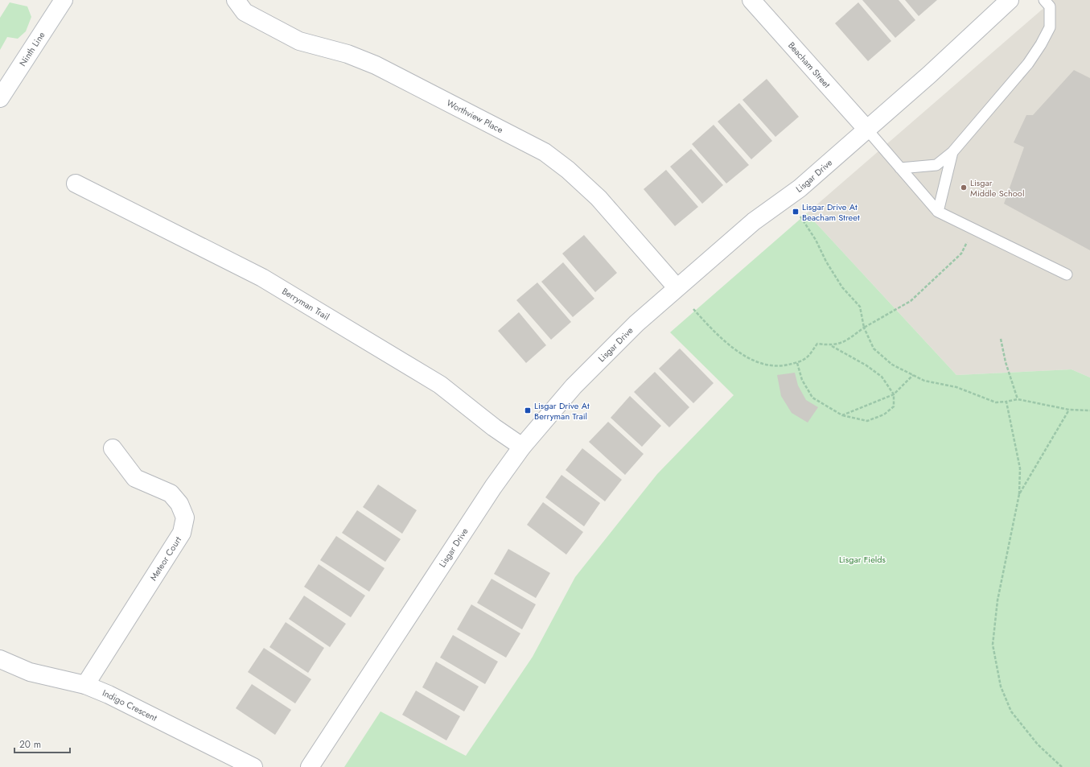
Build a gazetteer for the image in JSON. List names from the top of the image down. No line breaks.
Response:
{"streets":{"street":["Ninth Line","Beacham Street","Worthview Place","Lisgar Drive","Berryman Trail","Meteor Court","Indigo Crescent"]},"crossings":[["Beacham Street","Lisgar Drive"],["Worthview Place","Lisgar Drive"],["Lisgar Drive","Berryman Trail"],["Meteor Court","Indigo Crescent"]],"parks":["Lisgar Fields"],"places":{"other":["Lisgar Middle School"],"transit":["Lisgar Drive At Beacham Street","Lisgar Drive At Berryman Trail"]},"scale_bar":"20 m"}
